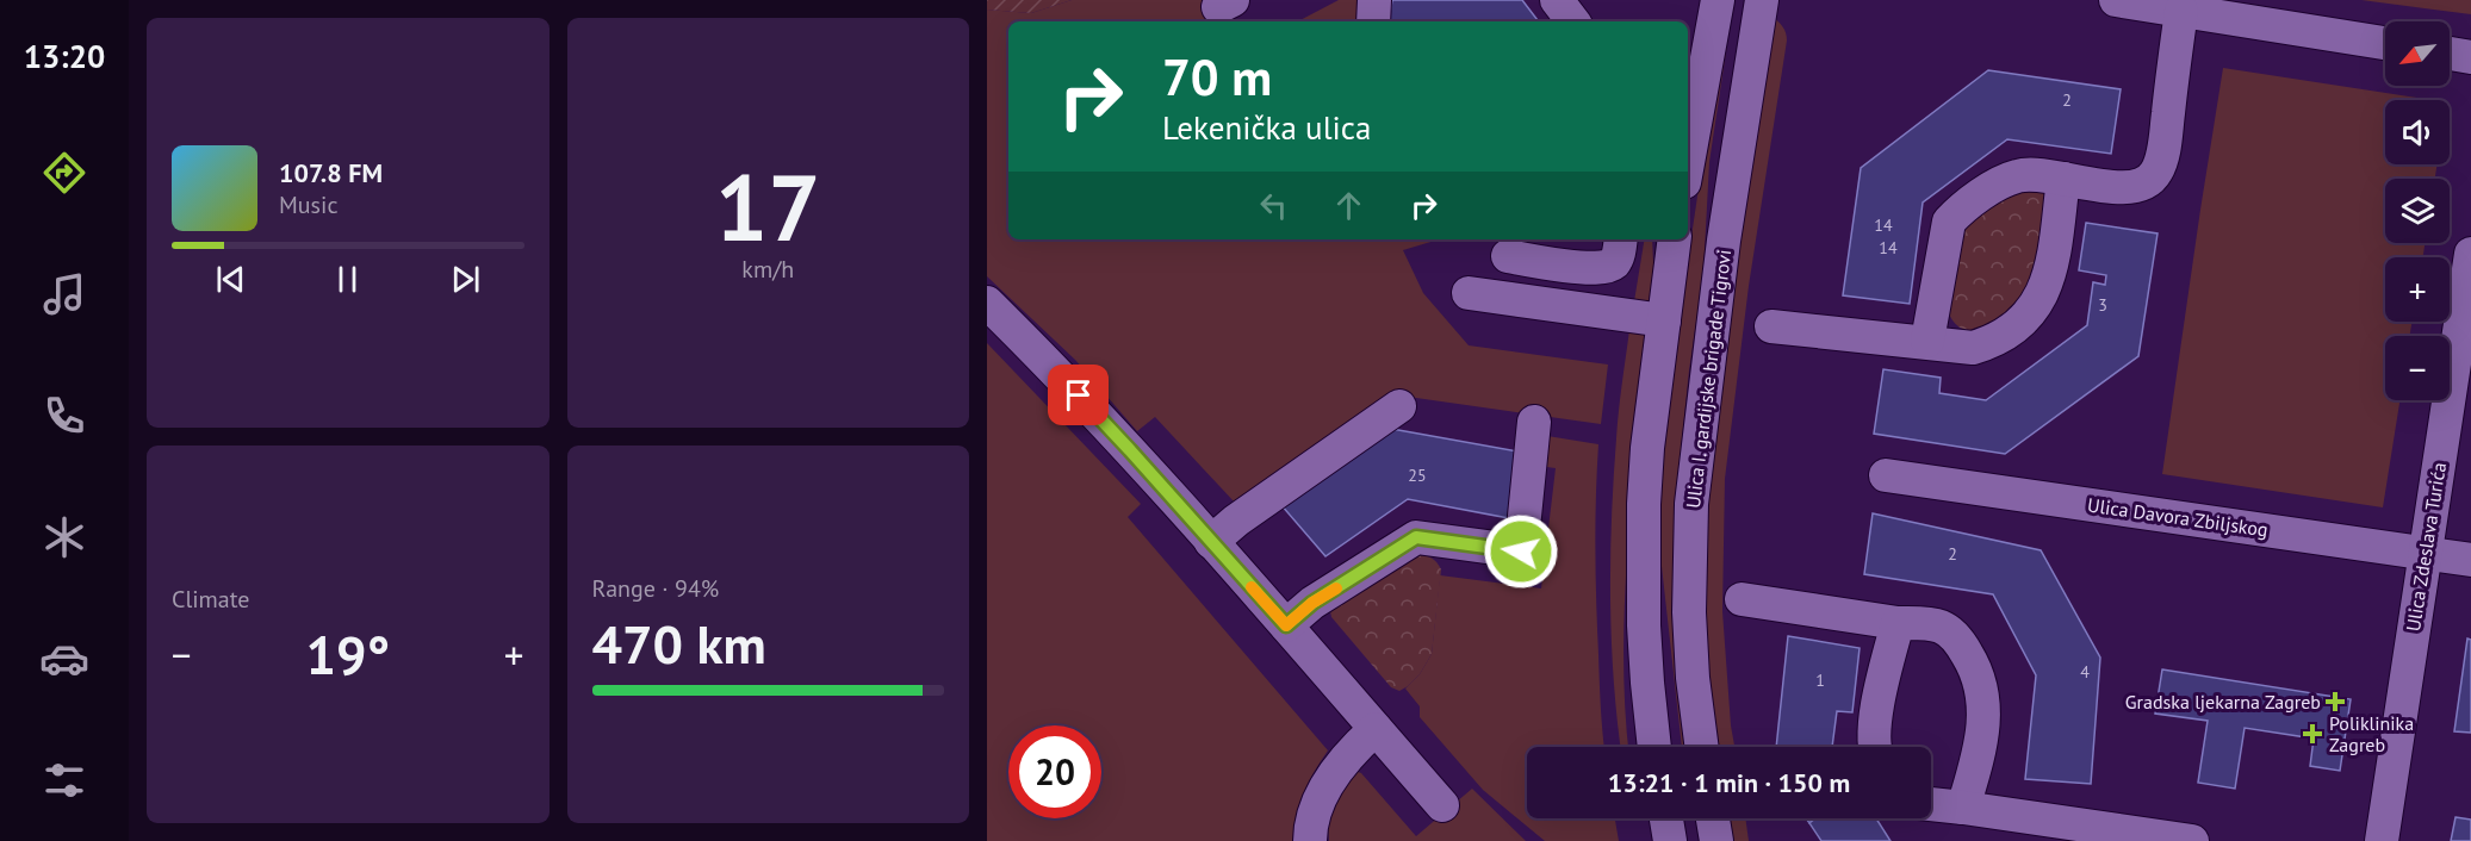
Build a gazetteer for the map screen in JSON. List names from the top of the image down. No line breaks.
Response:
{"streets":{"street":["Ulica I. gardijske brigade Tigrovi","Ulica Davora Zbiljskog","Ulica Zdeslava Turića"]},"crossings":[["Ulica Davora Zbiljskog","Ulica Zdeslava Turića"]],"places":{"health":["Gradska ljekarna Zagreb","Poliklinika Zagreb"]},"house_numbers":["2","14","14","3","25","2","4","1"],"north":"bottom left","page":{"tabs":"13:20","tile":[["17","km/h"],"Climate",["Range · 94%","470 km"]],"map_buttons":["+","−"],"turn":["70 m","Lekenička ulica"],"song":["107.8 FM","Music"],"heat":["−","19°","+"],"limit":"20","trip":"13:21 · 1 min · 150 m"}}
